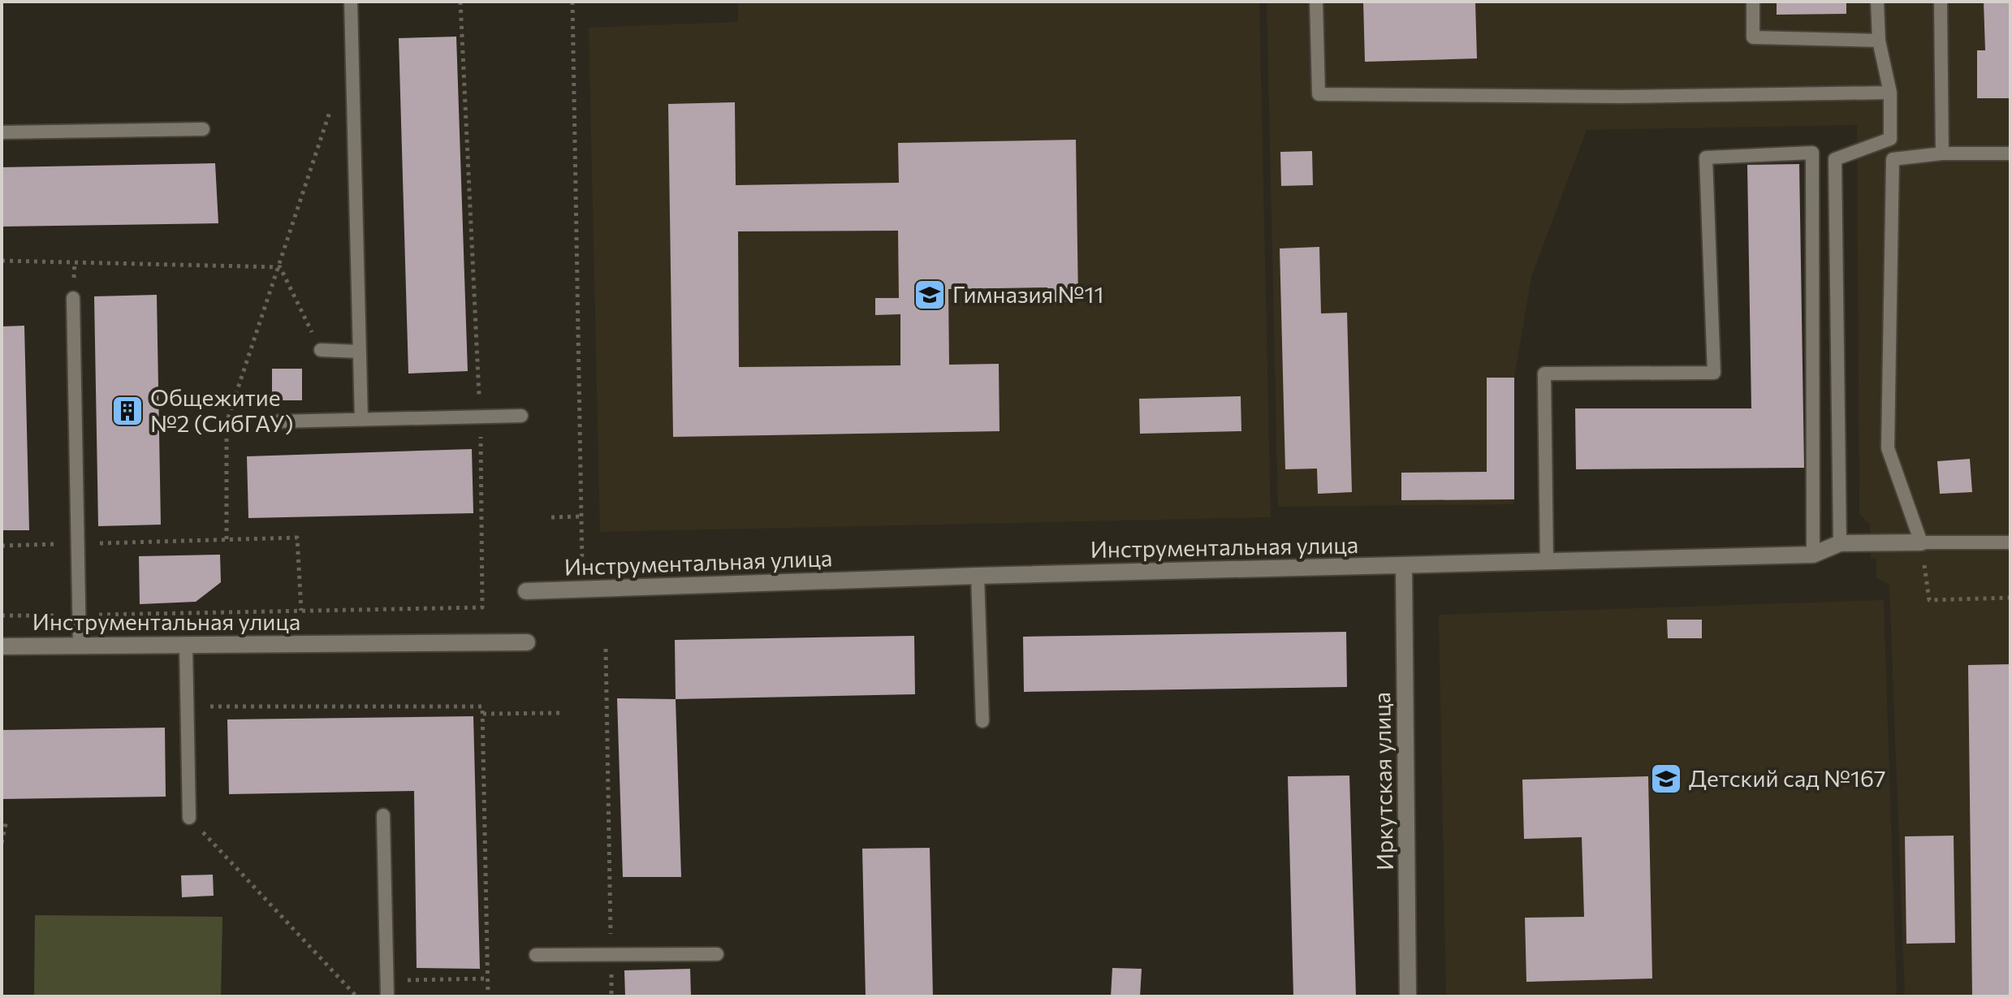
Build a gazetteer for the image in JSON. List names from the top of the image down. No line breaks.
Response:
{"streets":{"street":["Инструментальная улица","Иркутская улица"]},"crossings":[["Инструментальная улица","Иркутская улица"]],"places":{"school or university":["Гимназия №11","Детский сад №167"],"building":["Общежитие №2 (СибГАУ)"]}}
